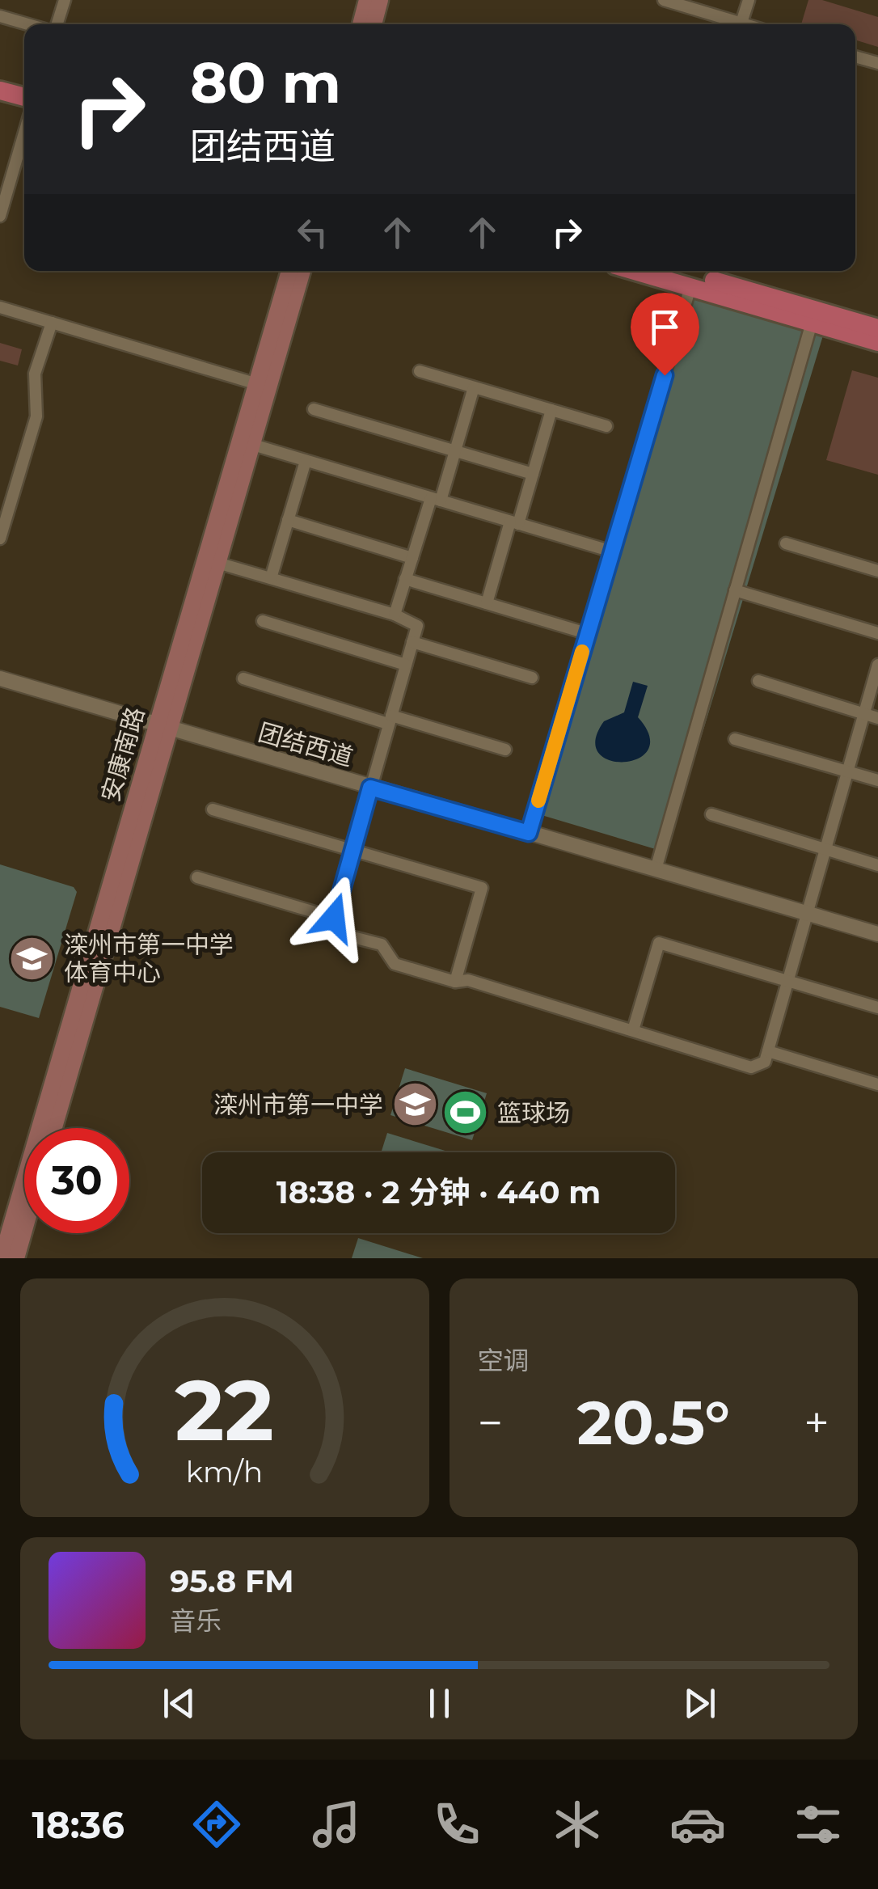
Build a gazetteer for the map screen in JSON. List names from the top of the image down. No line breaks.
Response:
{"streets":{"main road":["安康南路"],"street":["团结西道"]},"crossings":[["团结西道","安康南路"]],"places":{"school or university":["滦州市第一中学 体育中心","滦州市第一中学"],"sports":["篮球场"]},"page":{"turn":["80 m","团结西道"],"limit":"30","trip":"18:38 · 2 分钟 · 440 m","tile":"空调","heat":["−","20.5°","+"],"song":["95.8 FM","音乐"],"tabs":"18:36","gauge":["22","km/h"]}}
